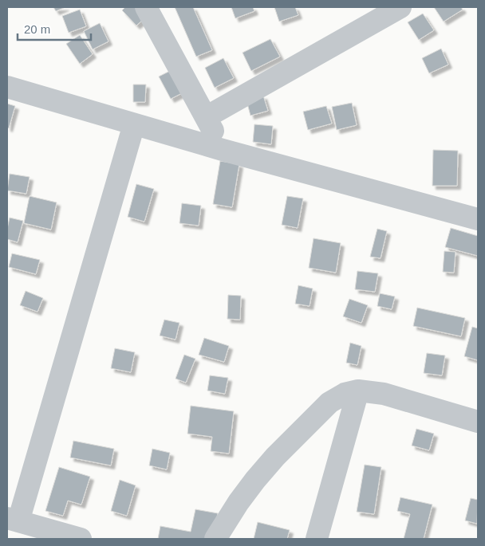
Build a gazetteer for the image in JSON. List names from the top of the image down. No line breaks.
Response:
{"scale_bar":"20 m"}
